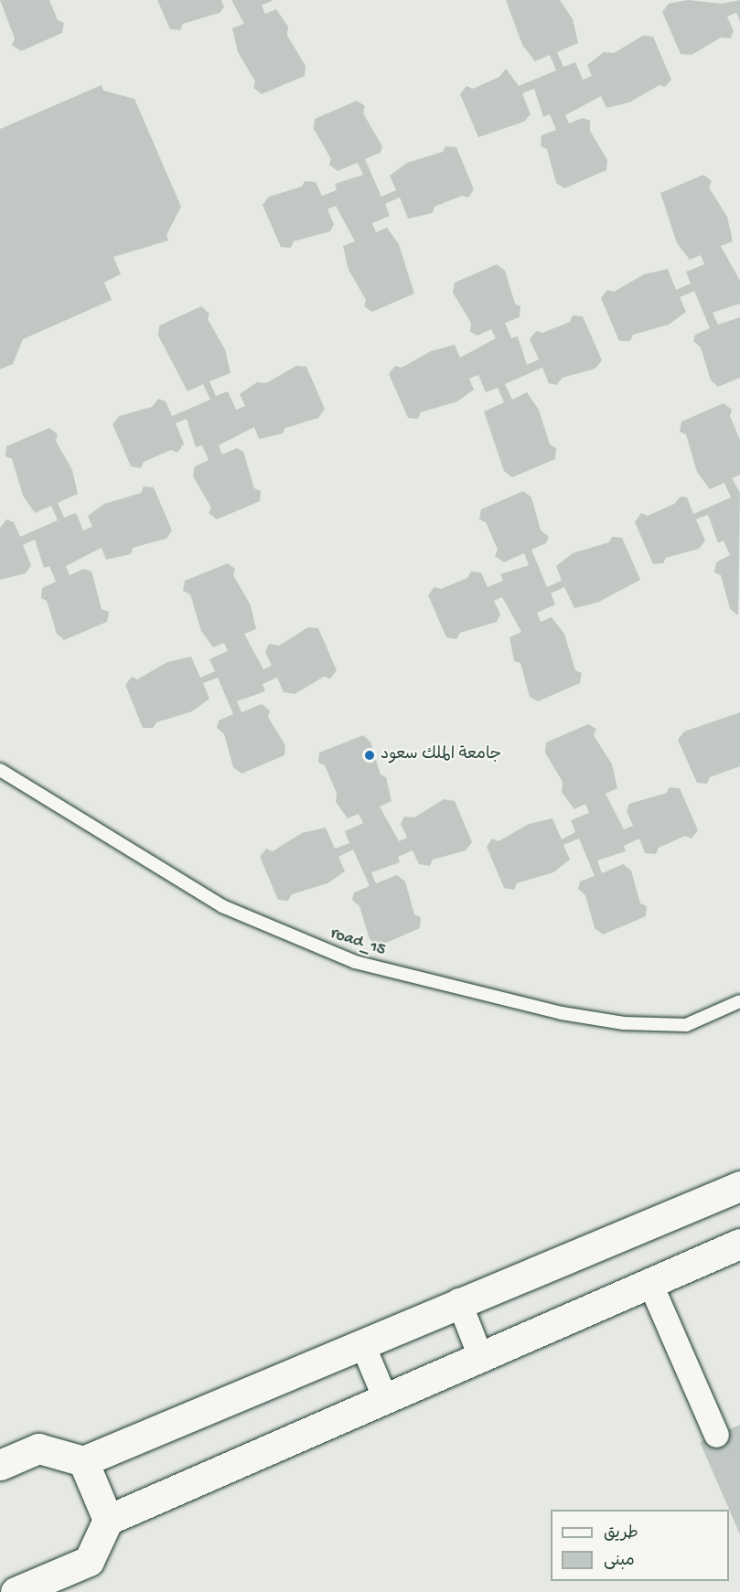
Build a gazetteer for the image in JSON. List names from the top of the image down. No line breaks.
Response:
{"streets":{"lane":["road_15"]},"places":["جامعة الملك سعود"],"legend":["طريق","مبنى"]}
